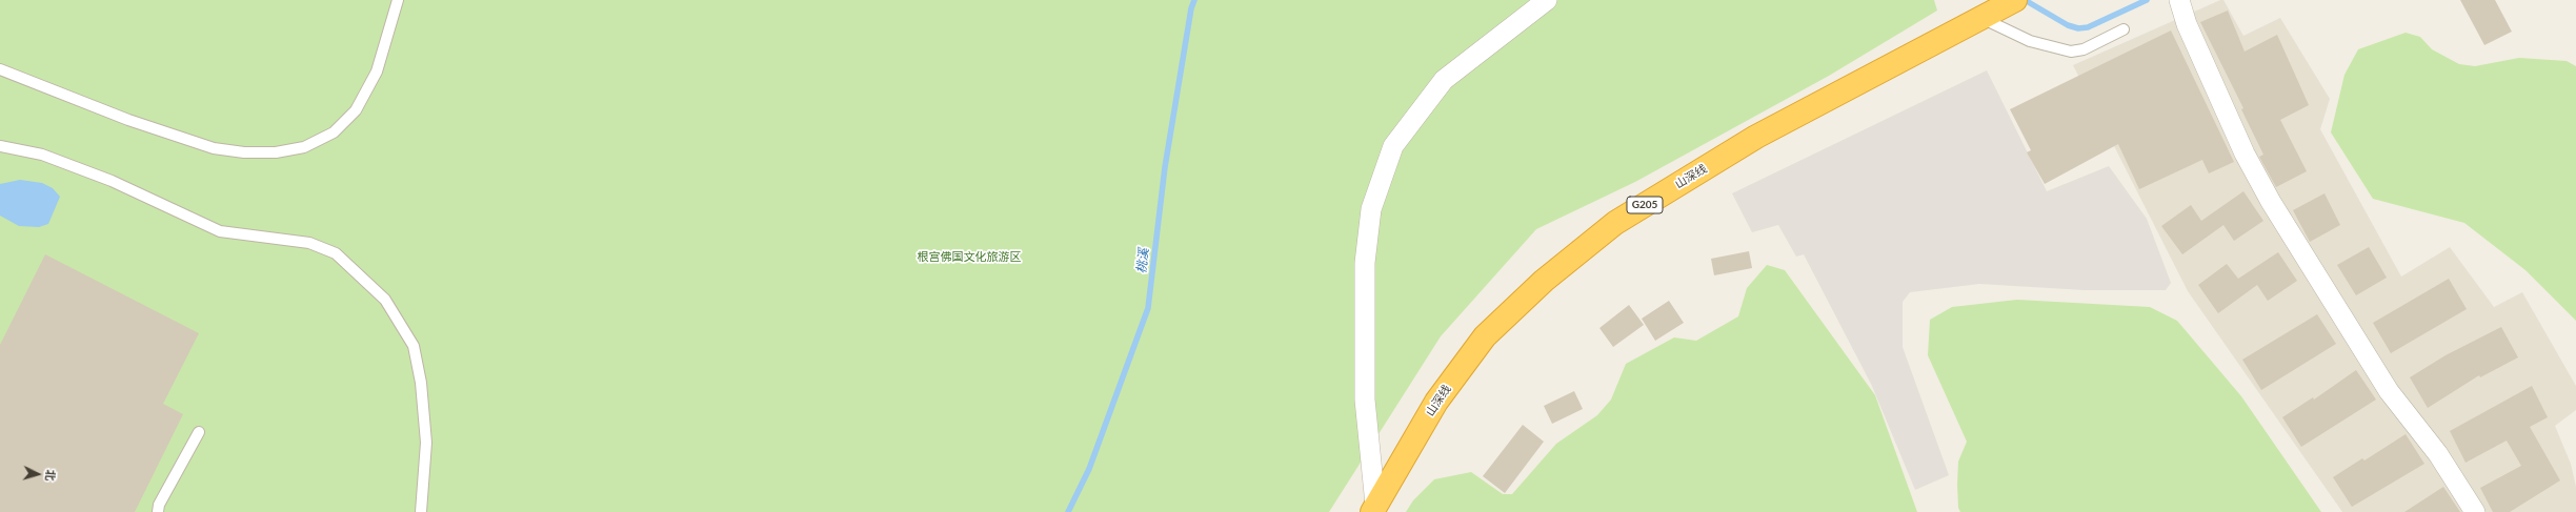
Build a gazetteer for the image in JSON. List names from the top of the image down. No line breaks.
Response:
{"streets":{"highway":["山深线","G205"]},"water":["桃溪"],"parks":["根宫佛国文化旅游区"],"north":"right"}
